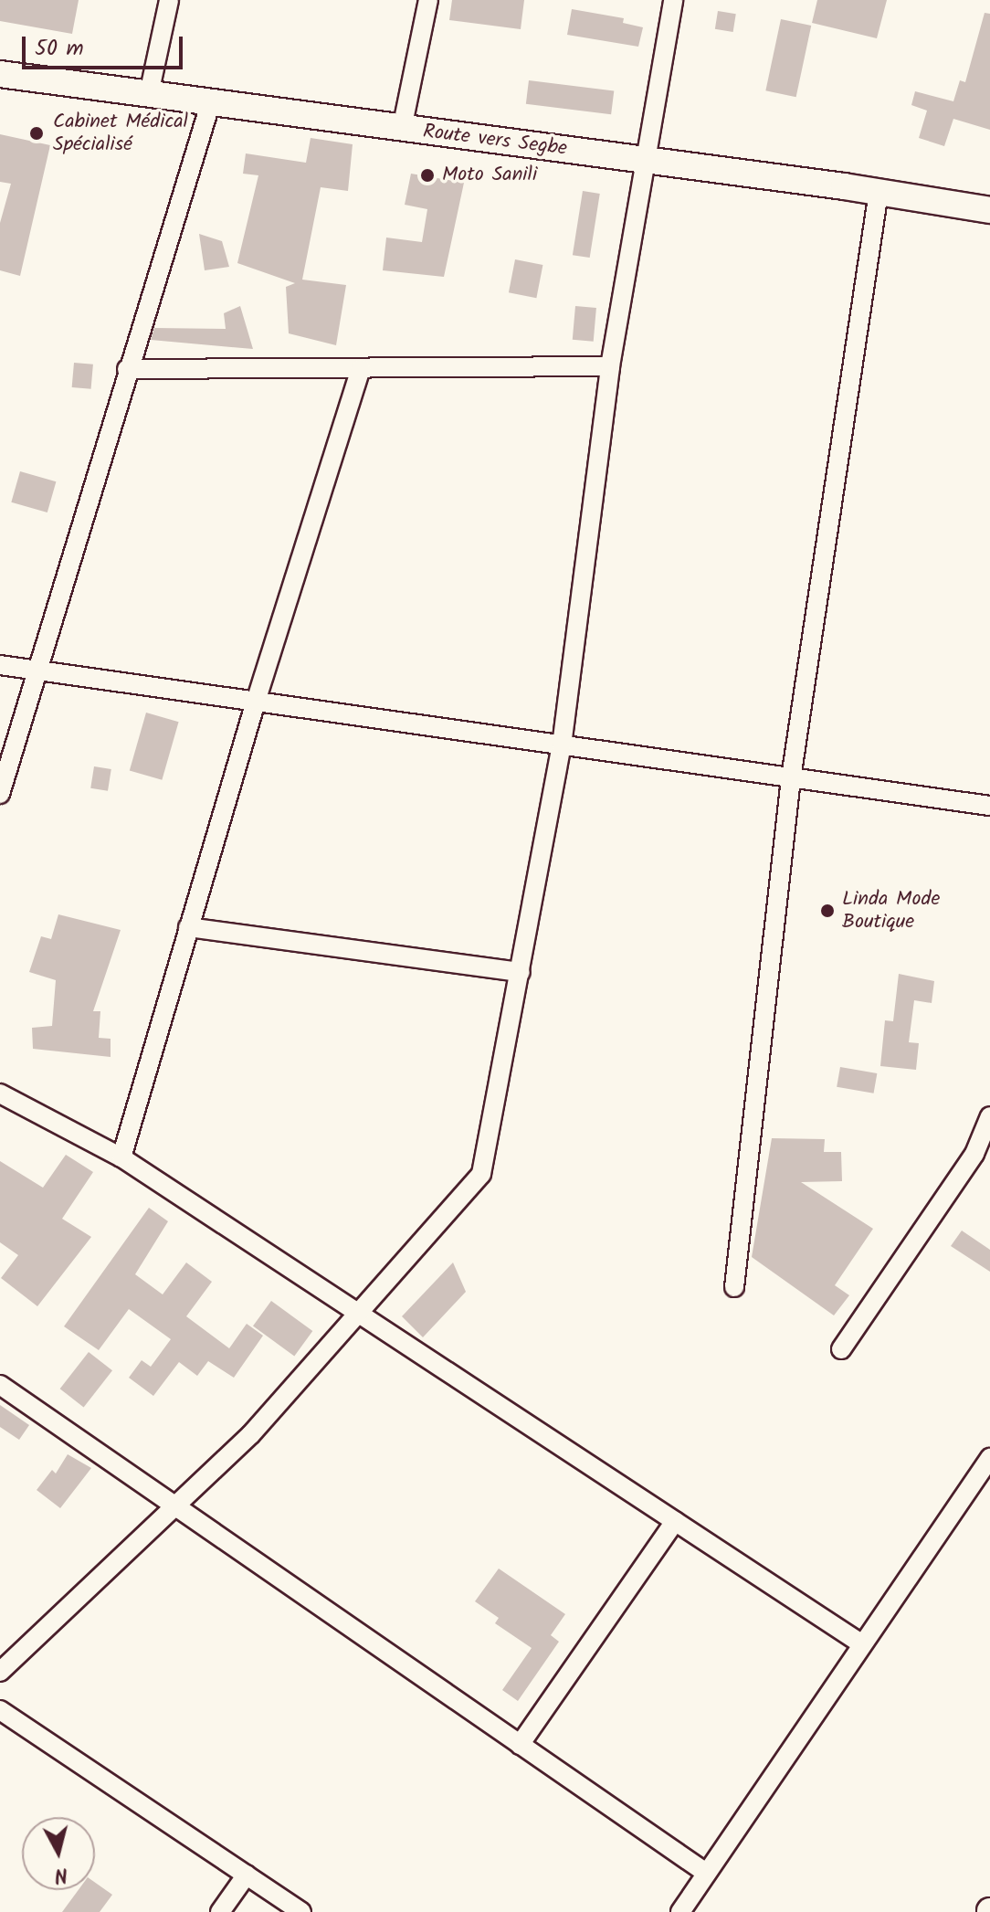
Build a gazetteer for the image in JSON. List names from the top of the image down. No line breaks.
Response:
{"streets":{"main road":["Route vers Segbe"]},"places":["Cabinet Médical Spécialisé","Moto Sanili","Linda Mode Boutique"],"scale_bar":"50 m","north":"bottom"}
